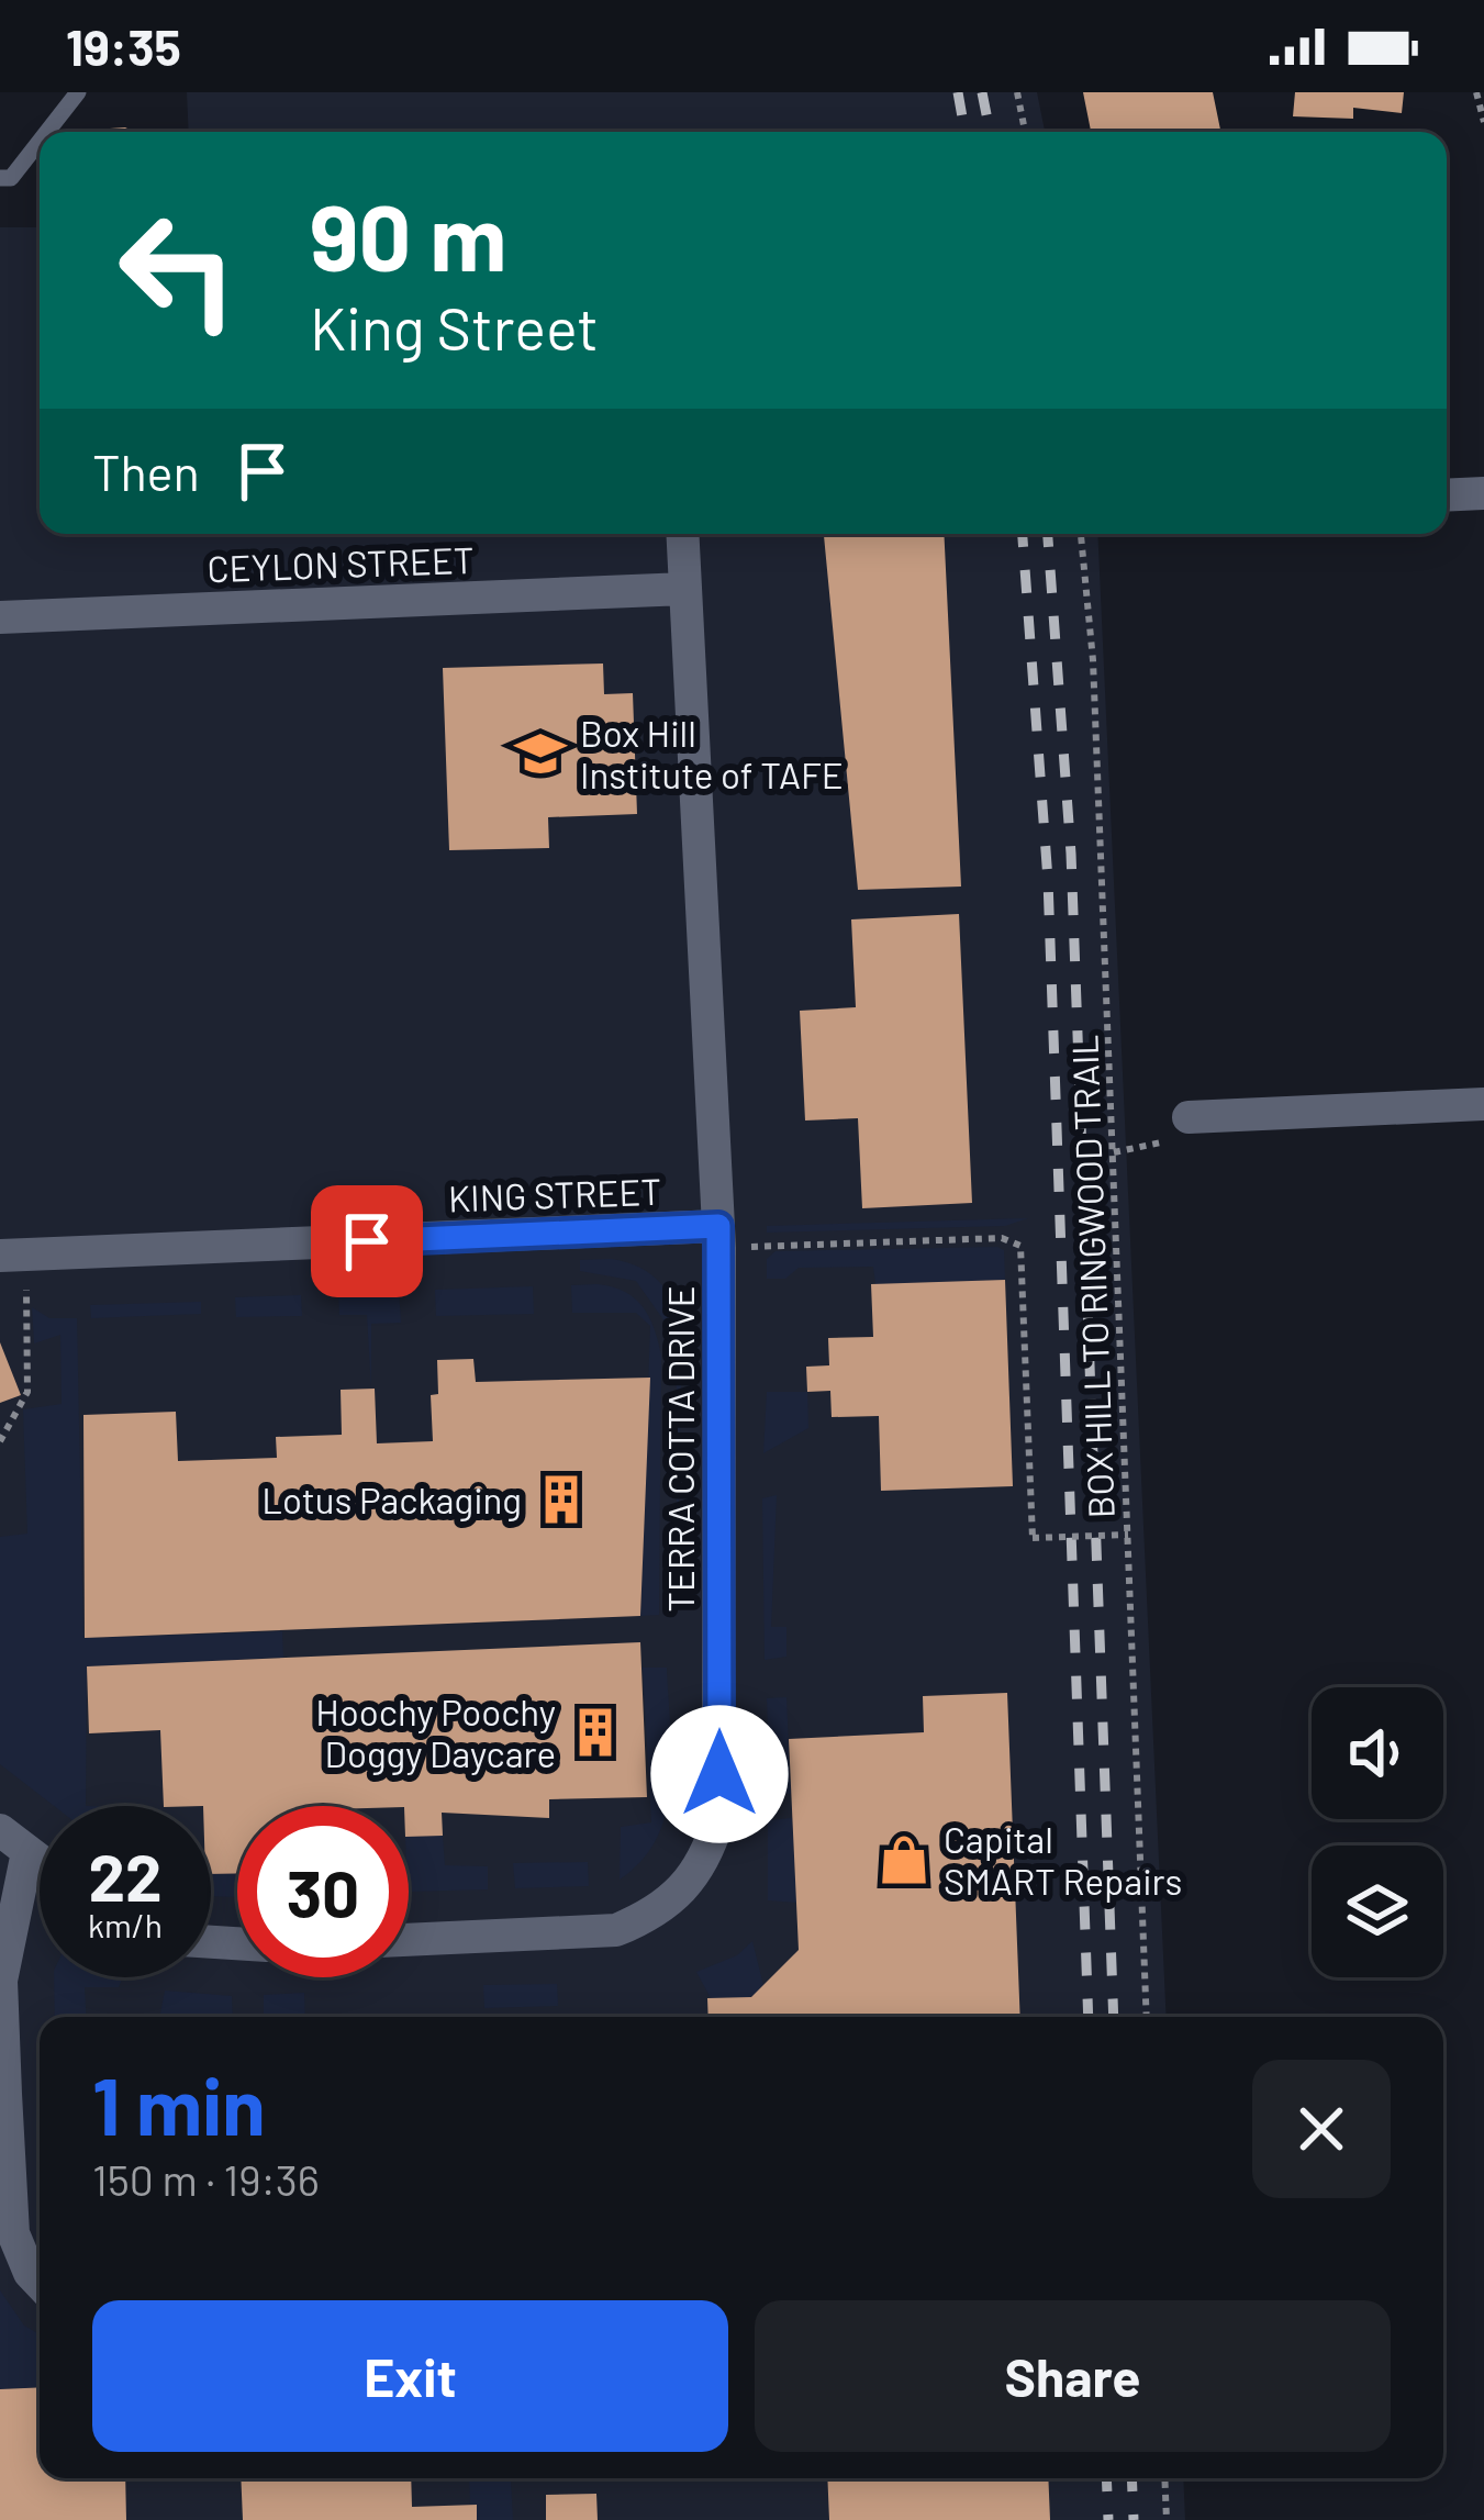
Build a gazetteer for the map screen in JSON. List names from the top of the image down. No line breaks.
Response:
{"streets":{"street":["CEYLON STREET","KING STREET","TERRA COTTA DRIVE"],"path":["BOX HILL TO RINGWOOD TRAIL"]},"crossings":[["CEYLON STREET","TERRA COTTA DRIVE"],["KING STREET","TERRA COTTA DRIVE"]],"places":{"school or university":["Box Hill Institute of TAFE"],"building":["Lotus Packaging","Hoochy Poochy Doggy Daycare"],"shop":["Capital SMART Repairs"]},"page":{"status":"19:35","turn":["90 m","King Street"],"then":"Then","speed":"22 km/h","limit":"30","heading":["1 min","150 m · 19:36"],"buttons":["Exit","Share"]}}
